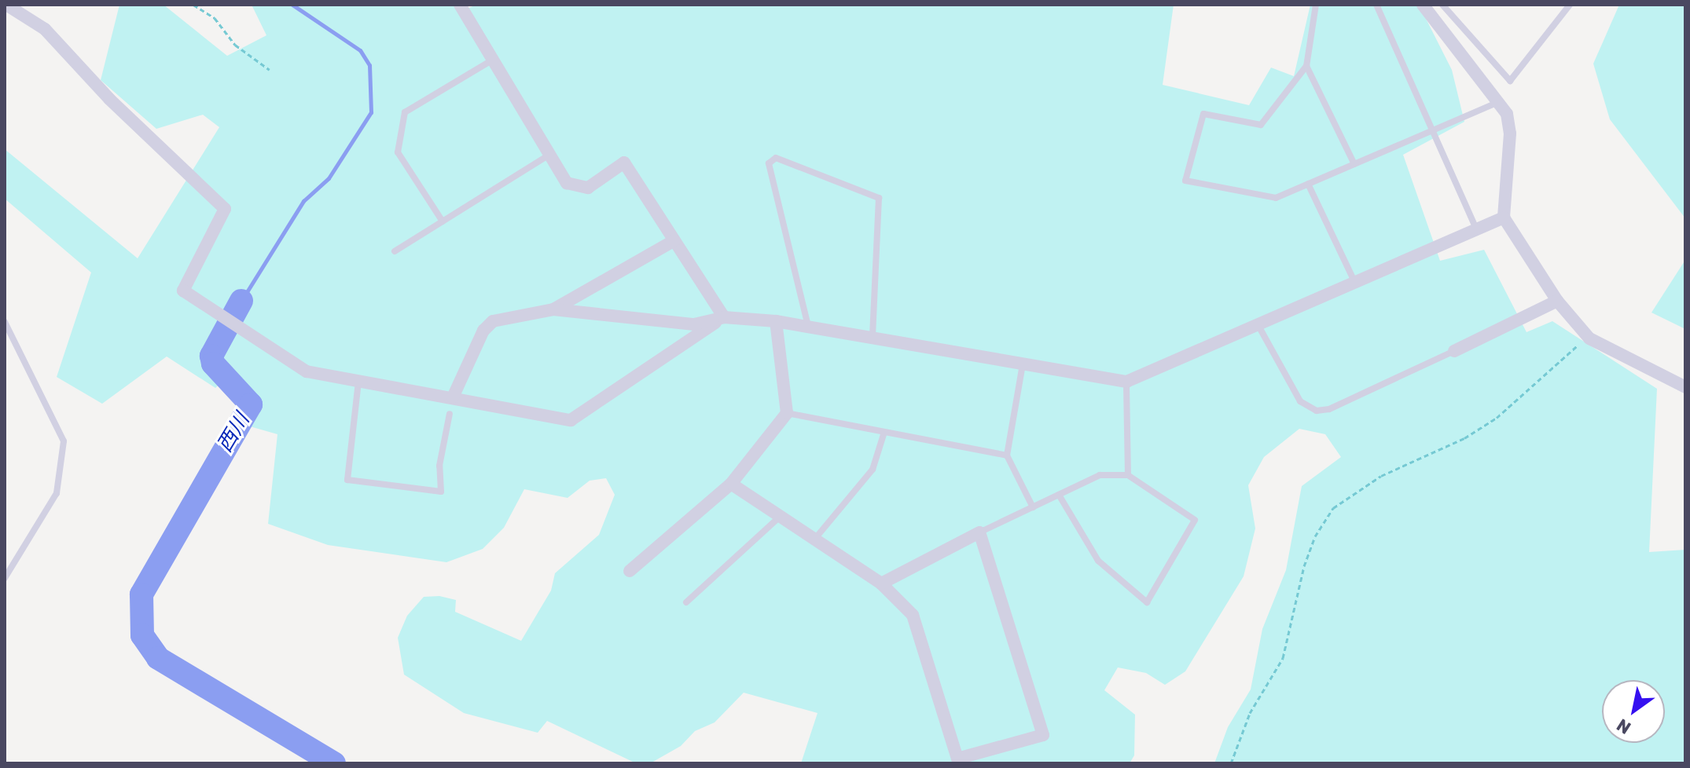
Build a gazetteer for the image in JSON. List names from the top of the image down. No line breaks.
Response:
{"water":["西川"],"north":"bottom left"}
